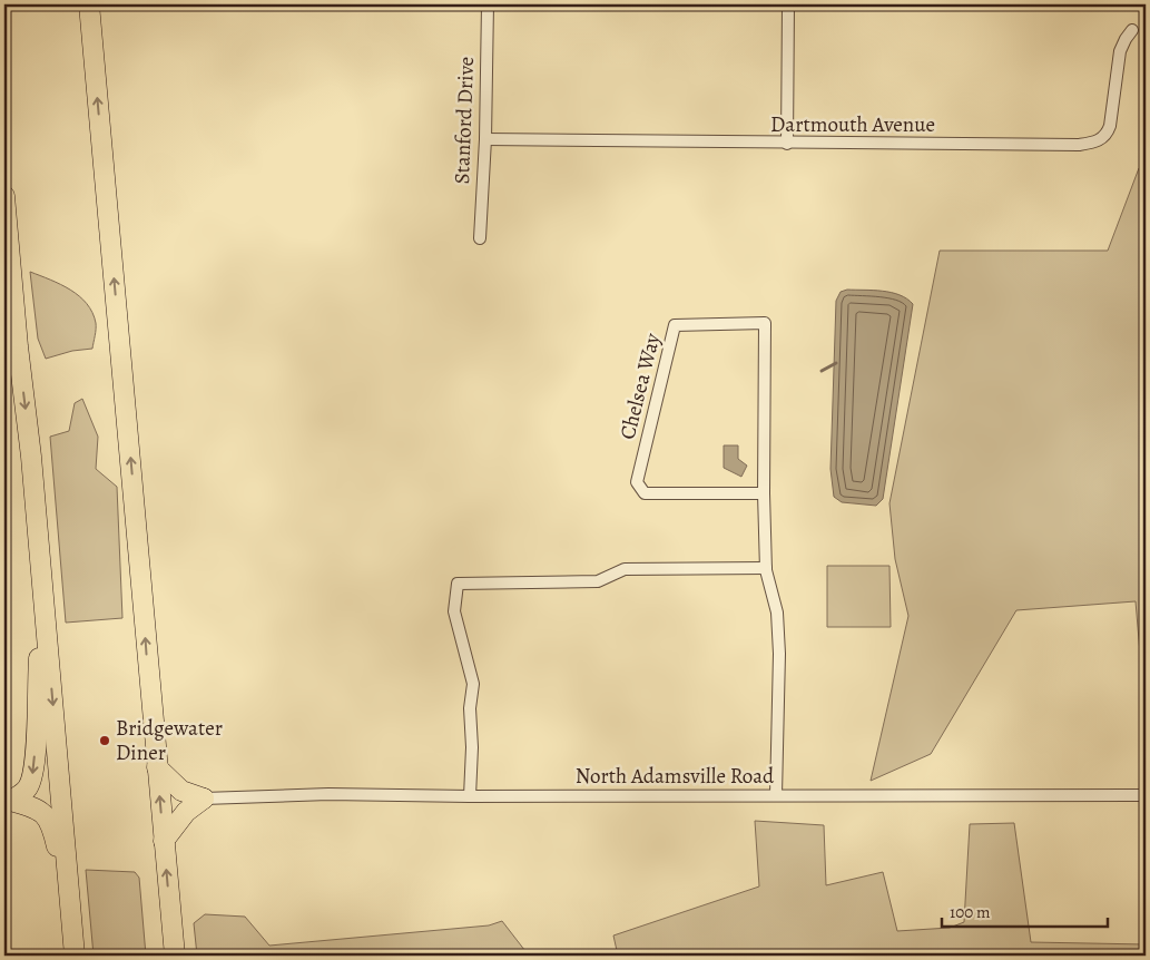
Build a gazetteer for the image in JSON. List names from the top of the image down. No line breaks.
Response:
{"streets":{"street":["Stanford Drive","Dartmouth Avenue","Chelsea Way","North Adamsville Road"]},"crossings":[["Stanford Drive","Dartmouth Avenue"],["Chelsea Way","North Adamsville Road"]],"places":["Bridgewater Diner"],"scale_bar":"100 m"}
